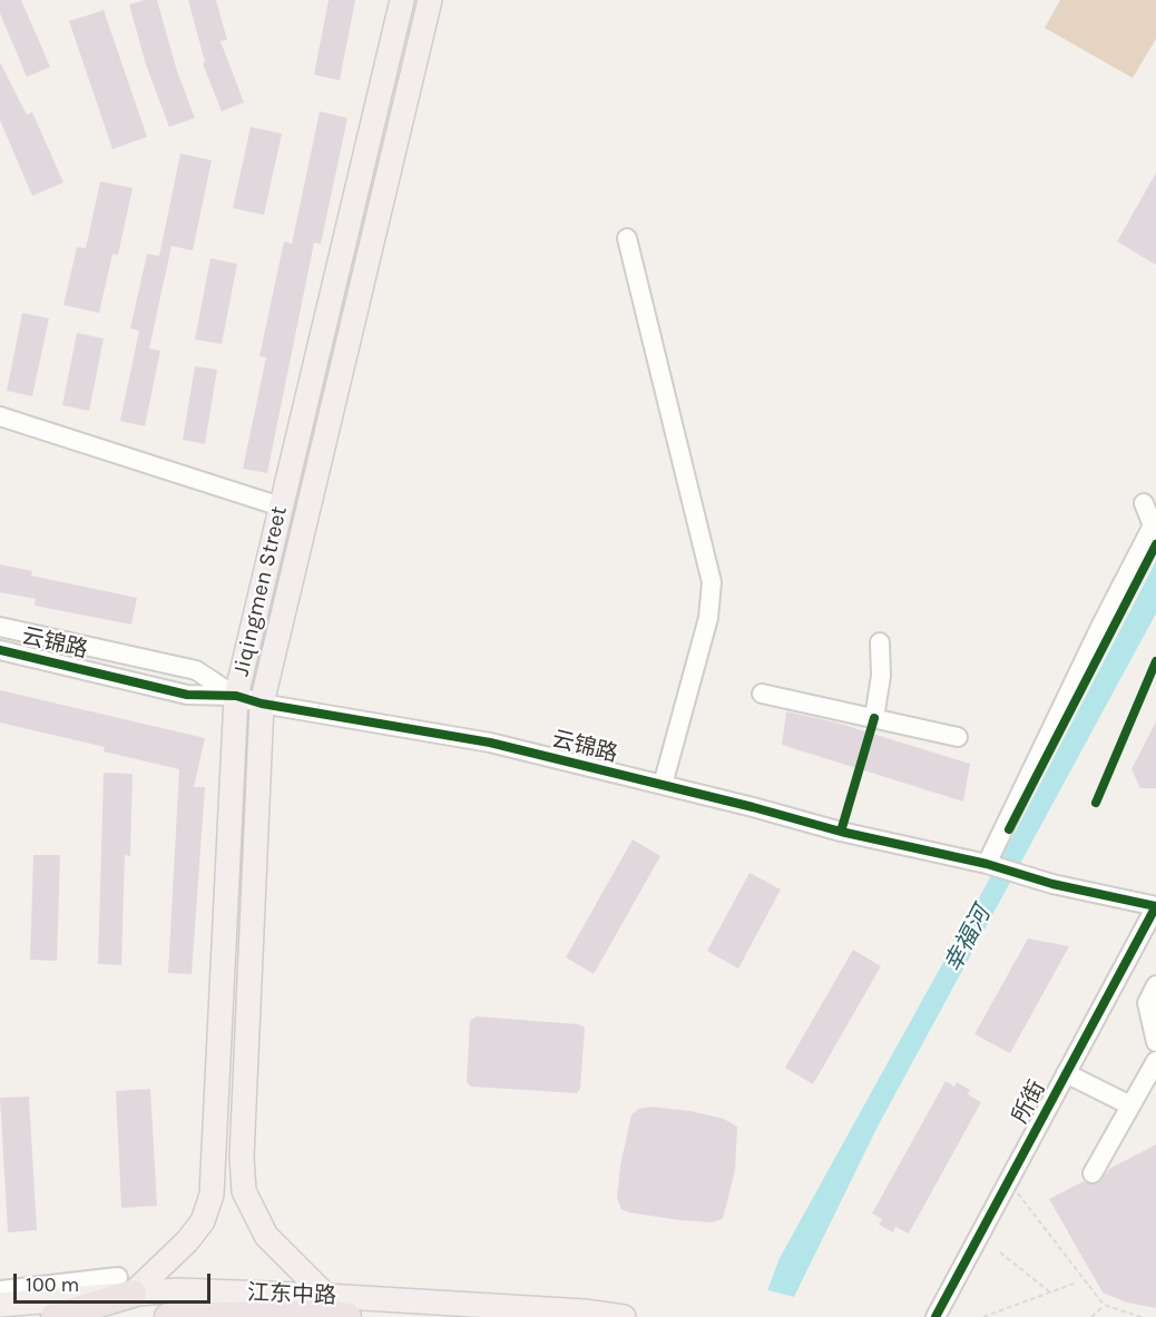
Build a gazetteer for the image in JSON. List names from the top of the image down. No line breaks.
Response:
{"streets":{"main road":["Jiqingmen Street","江东中路"],"street":["云锦路","所街"]},"crossings":[["Jiqingmen Street","云锦路"],["Jiqingmen Street","江东中路"],["云锦路","所街"]],"water":["幸福河"],"scale_bar":"100 m"}
